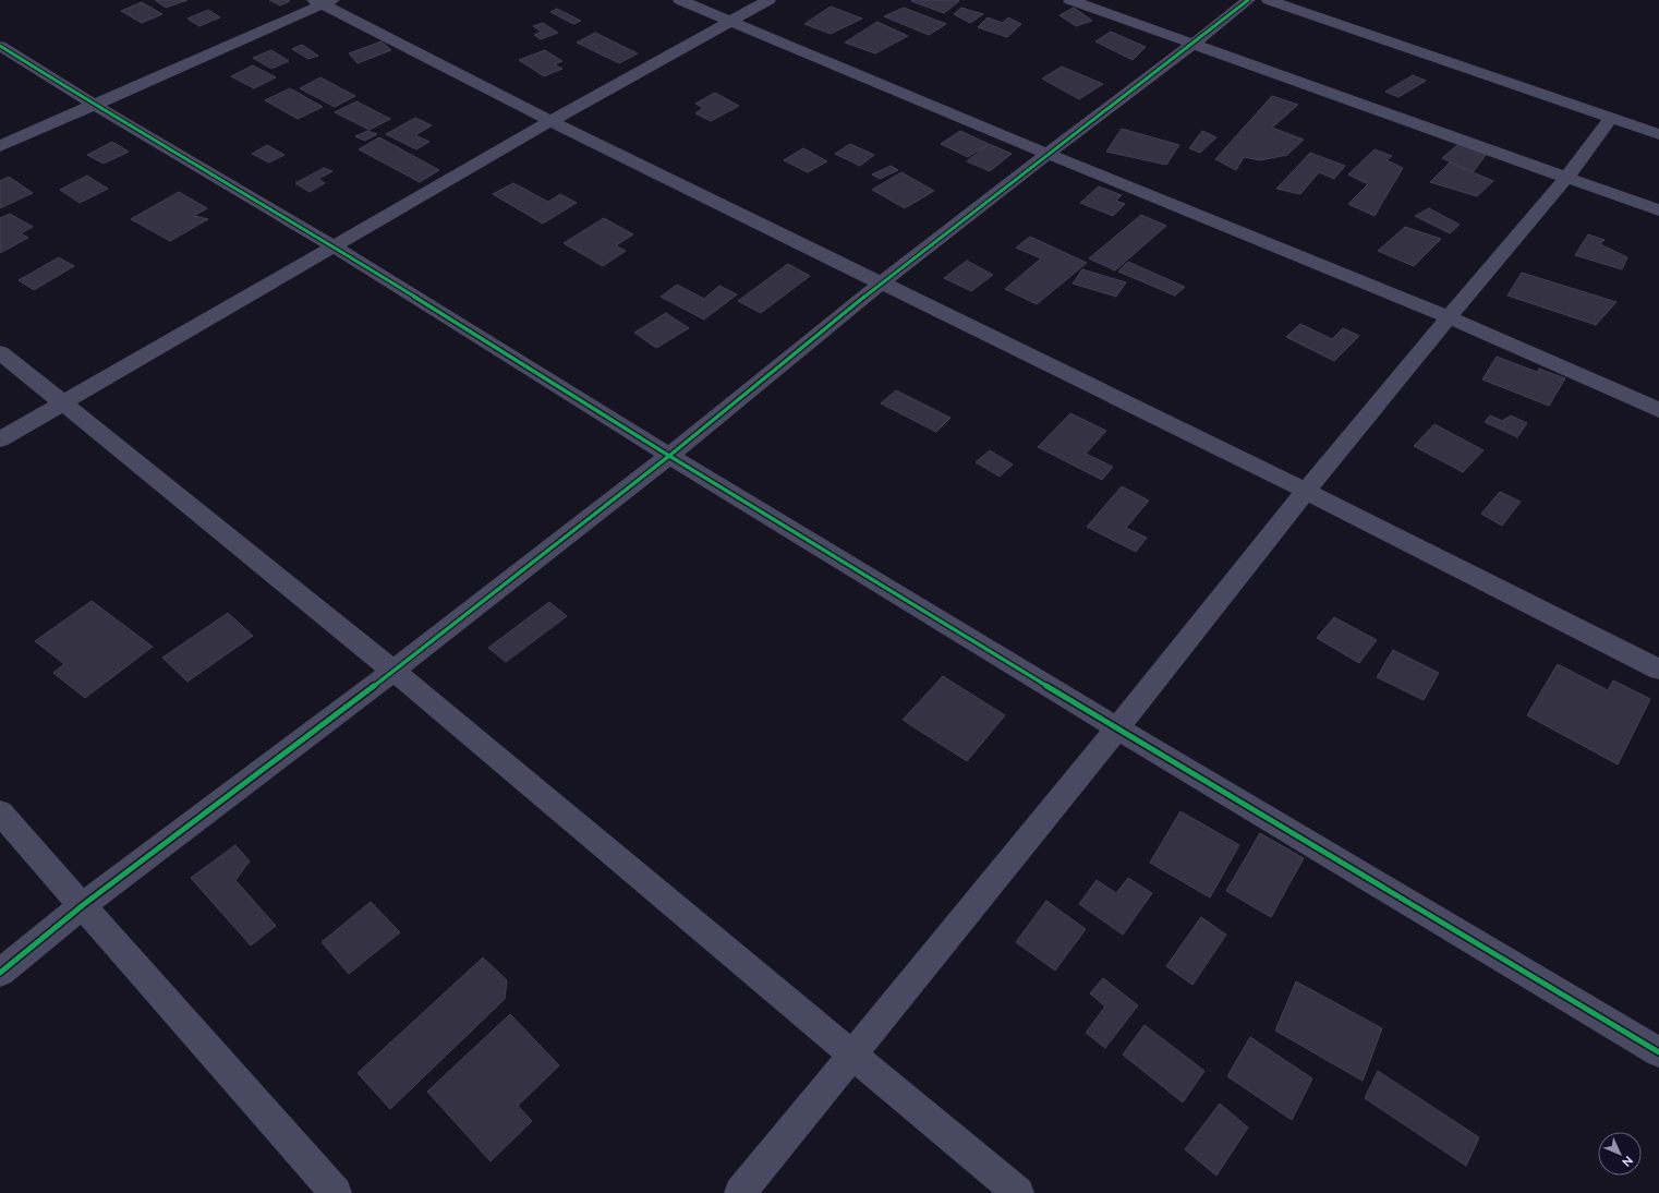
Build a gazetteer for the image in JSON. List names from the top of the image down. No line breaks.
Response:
{"north":"bottom right"}
